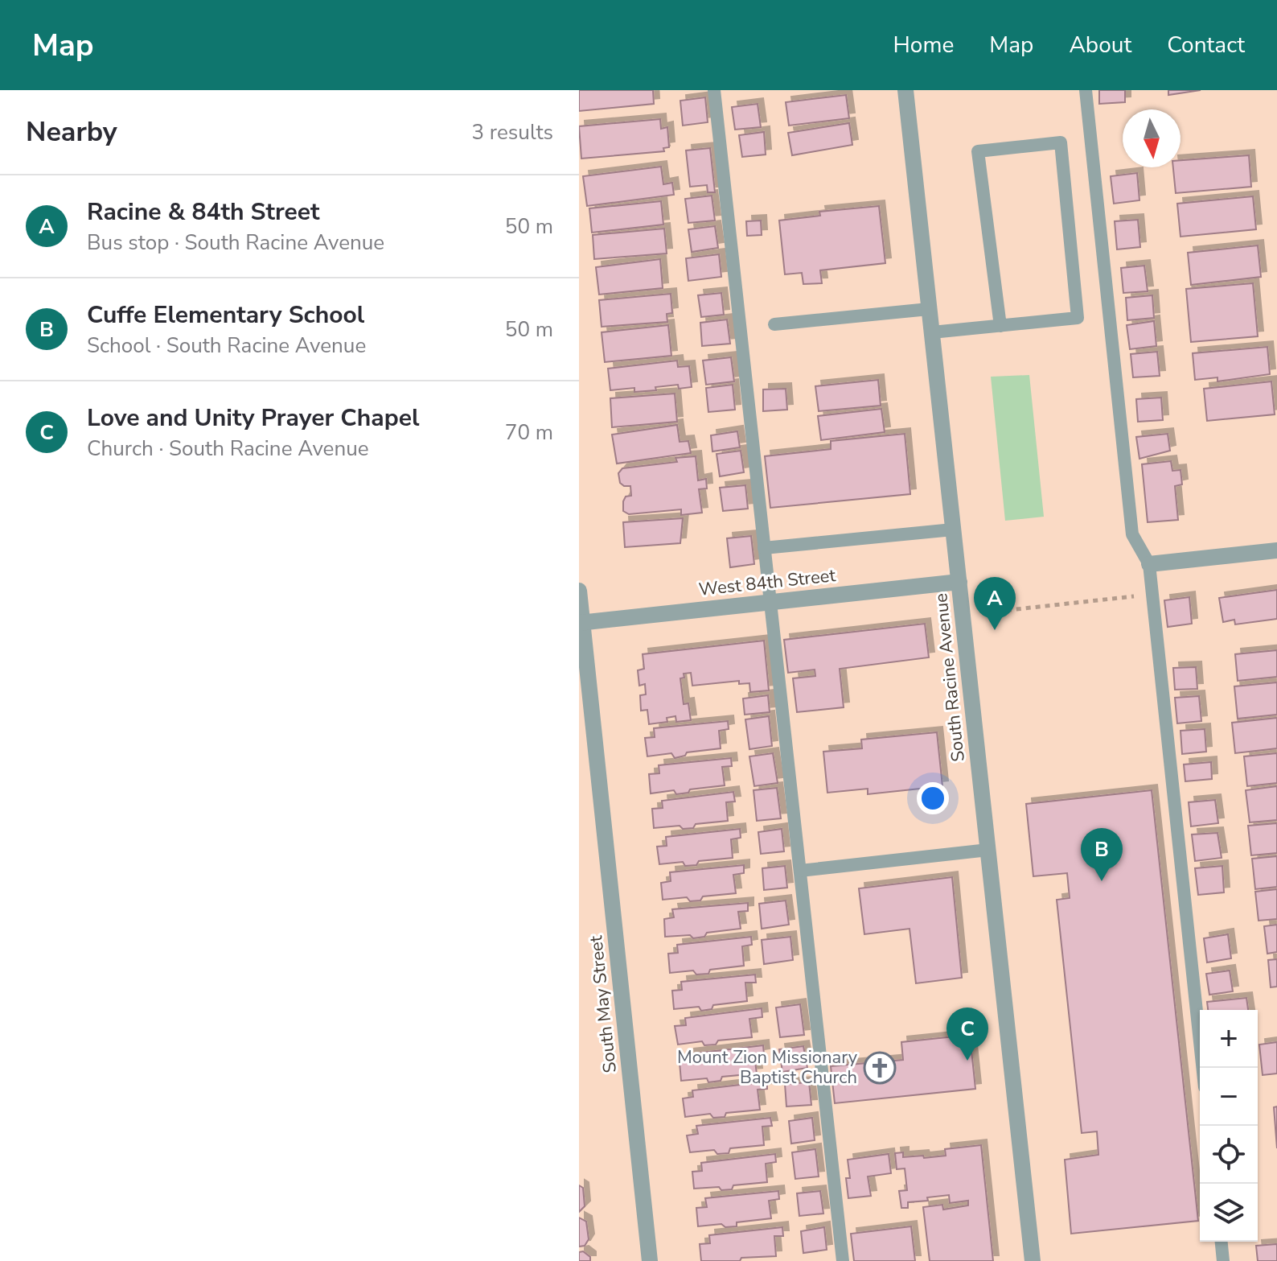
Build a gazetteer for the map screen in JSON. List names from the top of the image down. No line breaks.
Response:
{"streets":{"street":["West 84th Street","South Racine Avenue","South May Street"]},"crossings":[["West 84th Street","South Racine Avenue"],["West 84th Street","South May Street"]],"places":{"church":["Mount Zion Missionary Baptist Church"]},"north":"bottom","page":{"header":"Map","nav":["Home","Map","About","Contact"],"heading":["Nearby","3 results"],"list":[{"mark":"A","name":"Racine & 84th Street","note":"Bus stop · South Racine Avenue","value":"50 m"},{"mark":"B","name":"Cuffe Elementary School","note":"School · South Racine Avenue","value":"50 m"},{"mark":"C","name":"Love and Unity Prayer Chapel","note":"Church · South Racine Avenue","value":"70 m"}],"pins":["A","B","C"],"map_buttons":["+","−"]}}
